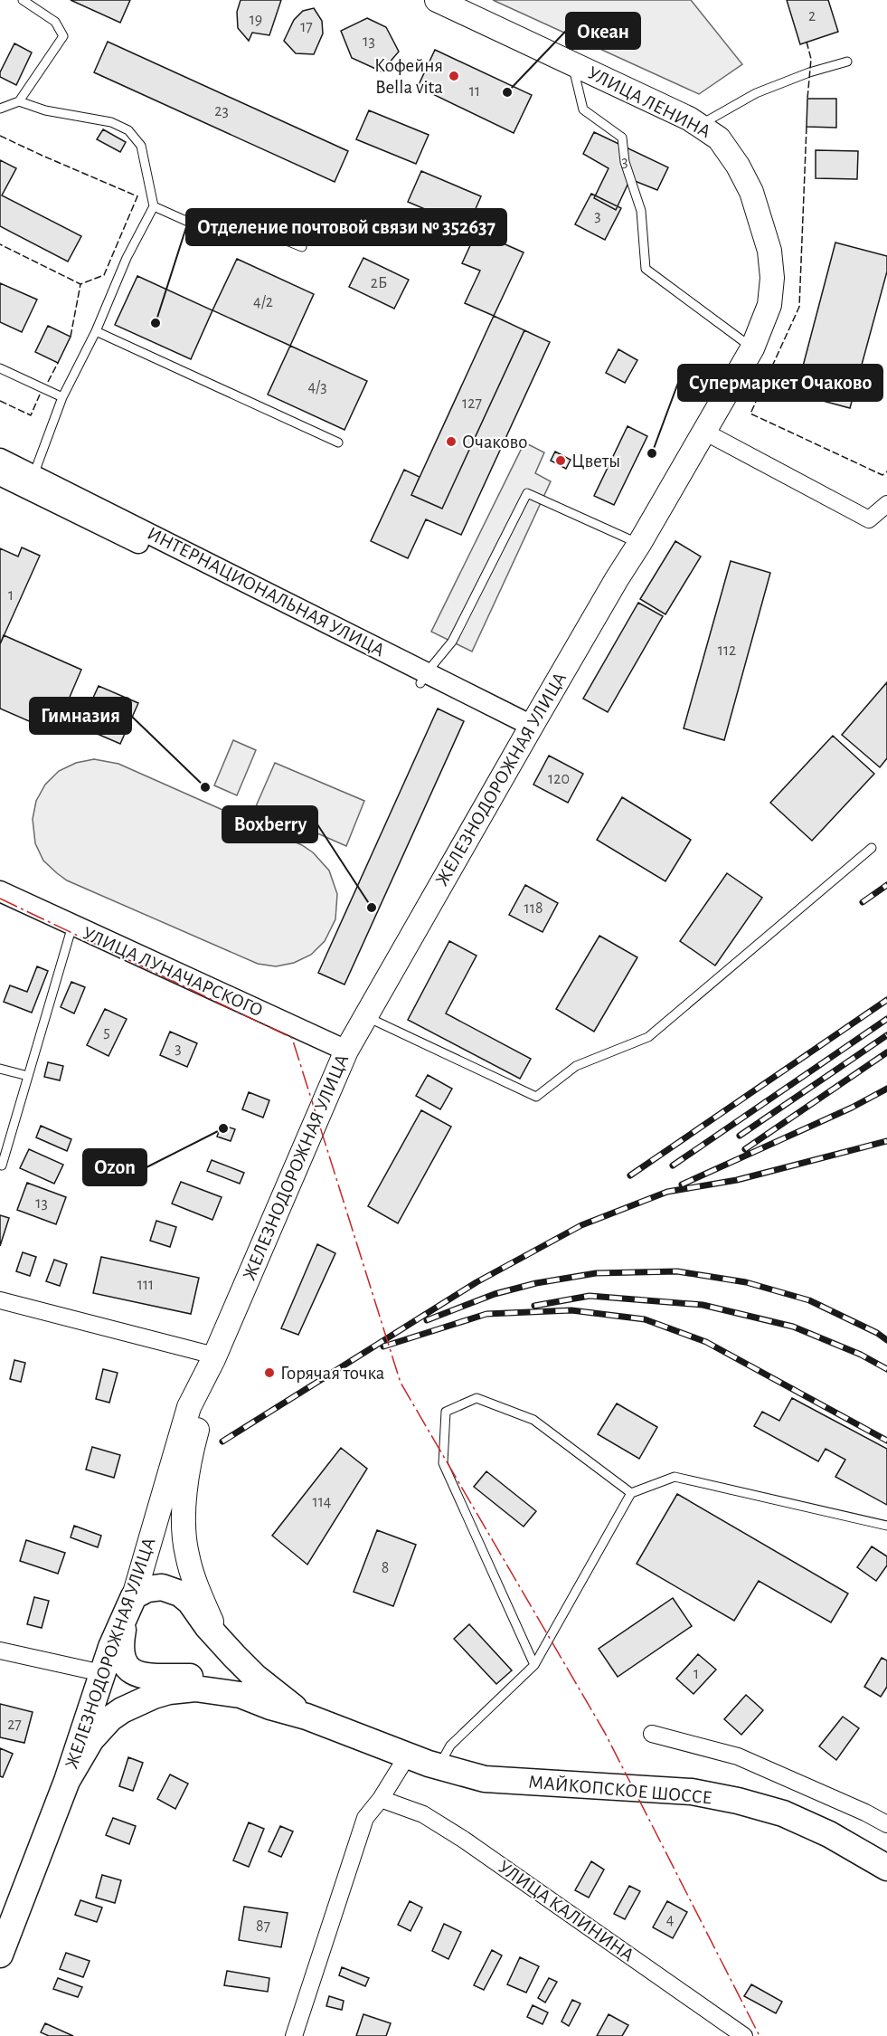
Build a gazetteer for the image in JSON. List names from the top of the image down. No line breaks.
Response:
{"streets":{"main road":["УЛИЦА ЛЕНИНА","ЖЕЛЕЗНОДОРОЖНАЯ УЛИЦА","МАЙКОПСКОЕ ШОССЕ"],"street":["ИНТЕРНАЦИОНАЛЬНАЯ УЛИЦА","УЛИЦА ЛУНАЧАРСКОГО","УЛИЦА КАЛИНИНА"]},"crossings":[["УЛИЦА ЛЕНИНА","ЖЕЛЕЗНОДОРОЖНАЯ УЛИЦА"],["ИНТЕРНАЦИОНАЛЬНАЯ УЛИЦА","ЖЕЛЕЗНОДОРОЖНАЯ УЛИЦА"],["ЖЕЛЕЗНОДОРОЖНАЯ УЛИЦА","УЛИЦА ЛУНАЧАРСКОГО"]],"places":["Кофейня Bella vita","Океан","Отделение почтовой связи № 352637","Очаково","Супермаркет Очаково","Цветы","Гимназия","Boxberry","Ozon","Горячая точка"],"house_numbers":["2","19","17","13","11","23","3","3","2Б","4/2","4/3","127","1","112","120","118","5","3","13","111","114","8","1","27","4","87"]}
